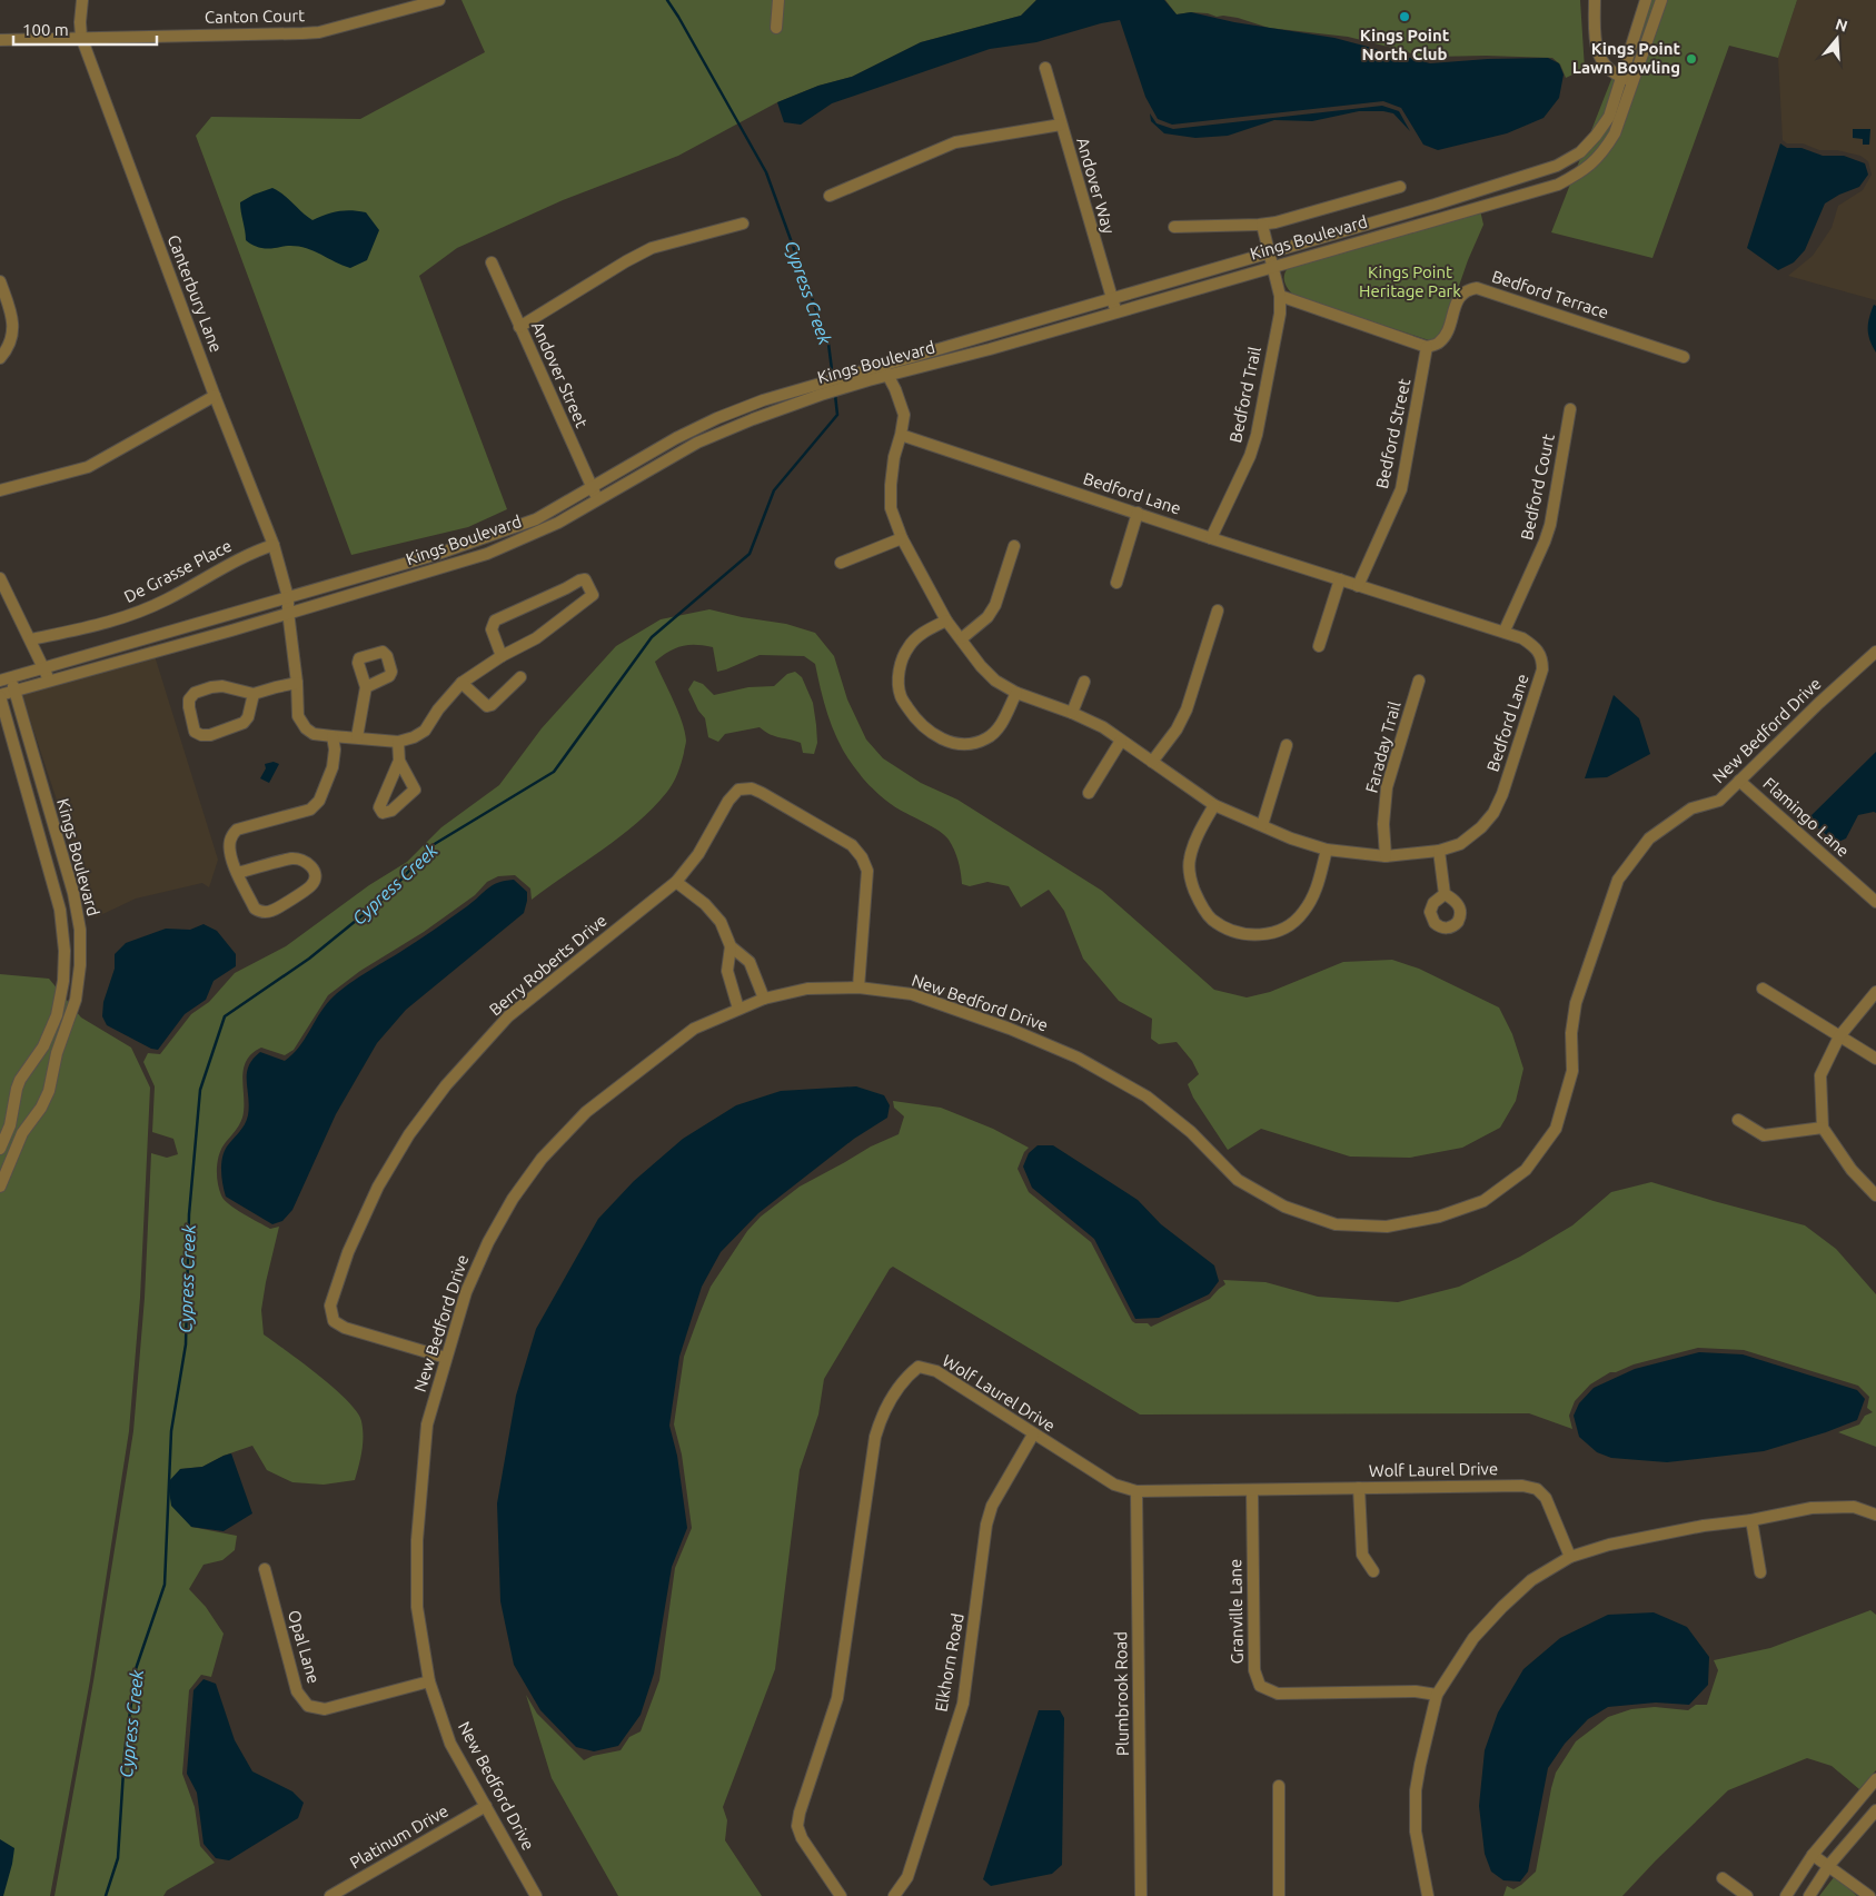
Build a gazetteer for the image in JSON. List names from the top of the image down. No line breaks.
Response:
{"streets":{"street":["Canton Court","Andover Way","Kings Boulevard","Canterbury Lane","Bedford Terrace","Andover Street","Bedford Trail","Bedford Street","Bedford Court","Bedford Lane","De Grasse Place","New Bedford Drive","Faraday Trail","Flamingo Lane","Berry Roberts Drive","Wolf Laurel Drive","Granville Lane","Opal Lane","Elkhorn Road","Plumbrook Road","Platinum Drive"]},"crossings":[["Canton Court","Canterbury Lane"],["Andover Way","Kings Boulevard"],["Kings Boulevard","Canterbury Lane"],["Kings Boulevard","Andover Street"],["Kings Boulevard","Bedford Trail"],["Canterbury Lane","De Grasse Place"],["Bedford Terrace","Bedford Street"],["Bedford Trail","Bedford Lane"],["Bedford Street","Bedford Lane"],["Bedford Court","Bedford Lane"],["Bedford Lane","Faraday Trail"],["New Bedford Drive","Flamingo Lane"],["New Bedford Drive","Berry Roberts Drive"],["New Bedford Drive","Opal Lane"],["New Bedford Drive","Platinum Drive"],["Wolf Laurel Drive","Granville Lane"],["Wolf Laurel Drive","Elkhorn Road"],["Wolf Laurel Drive","Plumbrook Road"]],"water":["Cypress Creek"],"parks":["Kings Point Heritage Park"],"places":["Kings Point North Club","Kings Point Lawn Bowling"],"scale_bar":"100 m","north":"top"}
